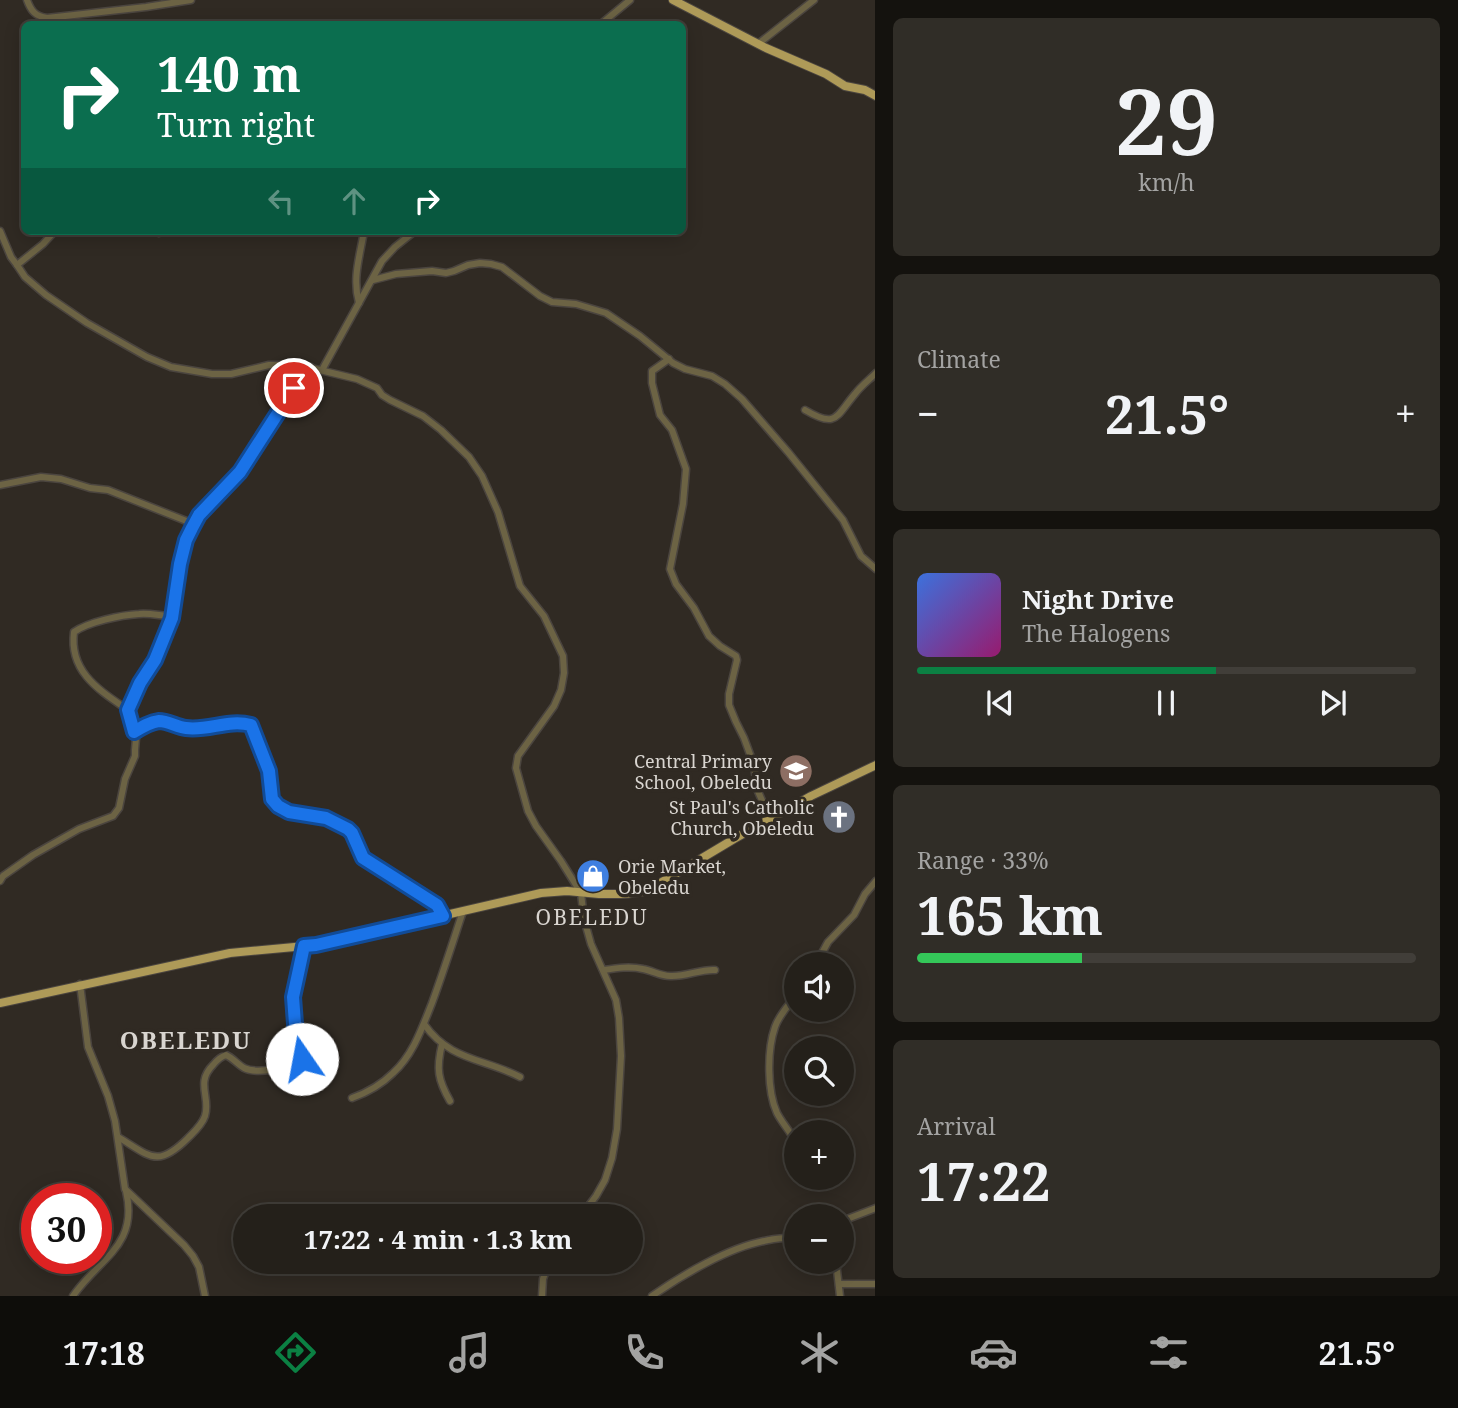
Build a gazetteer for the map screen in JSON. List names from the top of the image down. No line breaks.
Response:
{"districts":["OBELEDU","OBELEDU"],"places":{"school or university":["Central Primary School, Obeledu"],"church":["St Paul's Catholic Church, Obeledu"],"shop":["Orie Market, Obeledu"]},"page":{"tile":[["29","km/h"],"Climate",["Range · 33%","165 km"],["Arrival","17:22"]],"turn":["140 m","Turn right"],"heat":["−","21.5°","+"],"song":["Night Drive","The Halogens"],"map_buttons":["+","−"],"limit":"30","trip":"17:22 · 4 min · 1.3 km","tabs":["17:18","21.5°"]}}
